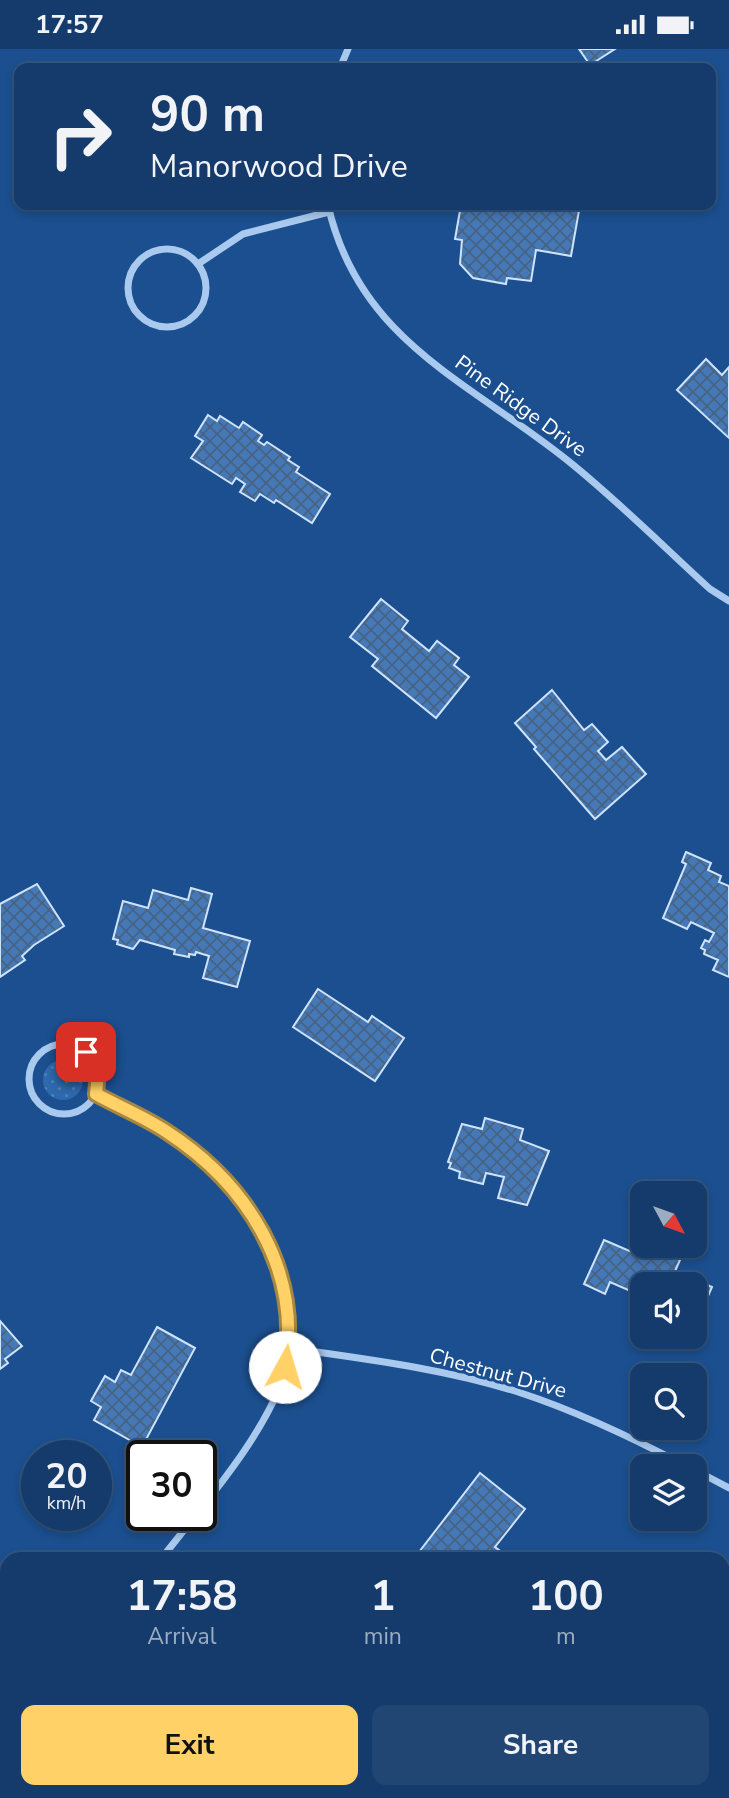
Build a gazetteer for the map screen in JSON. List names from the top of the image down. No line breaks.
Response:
{"streets":{"street":["Pine Ridge Drive","Chestnut Drive"]},"north":"bottom right","page":{"status":"17:57","turn":["90 m","Manorwood Drive"],"speed":"20 km/h","limit":"30","eta":["17:58","Arrival","1","min","100","m"],"buttons":["Exit","Share"]}}
